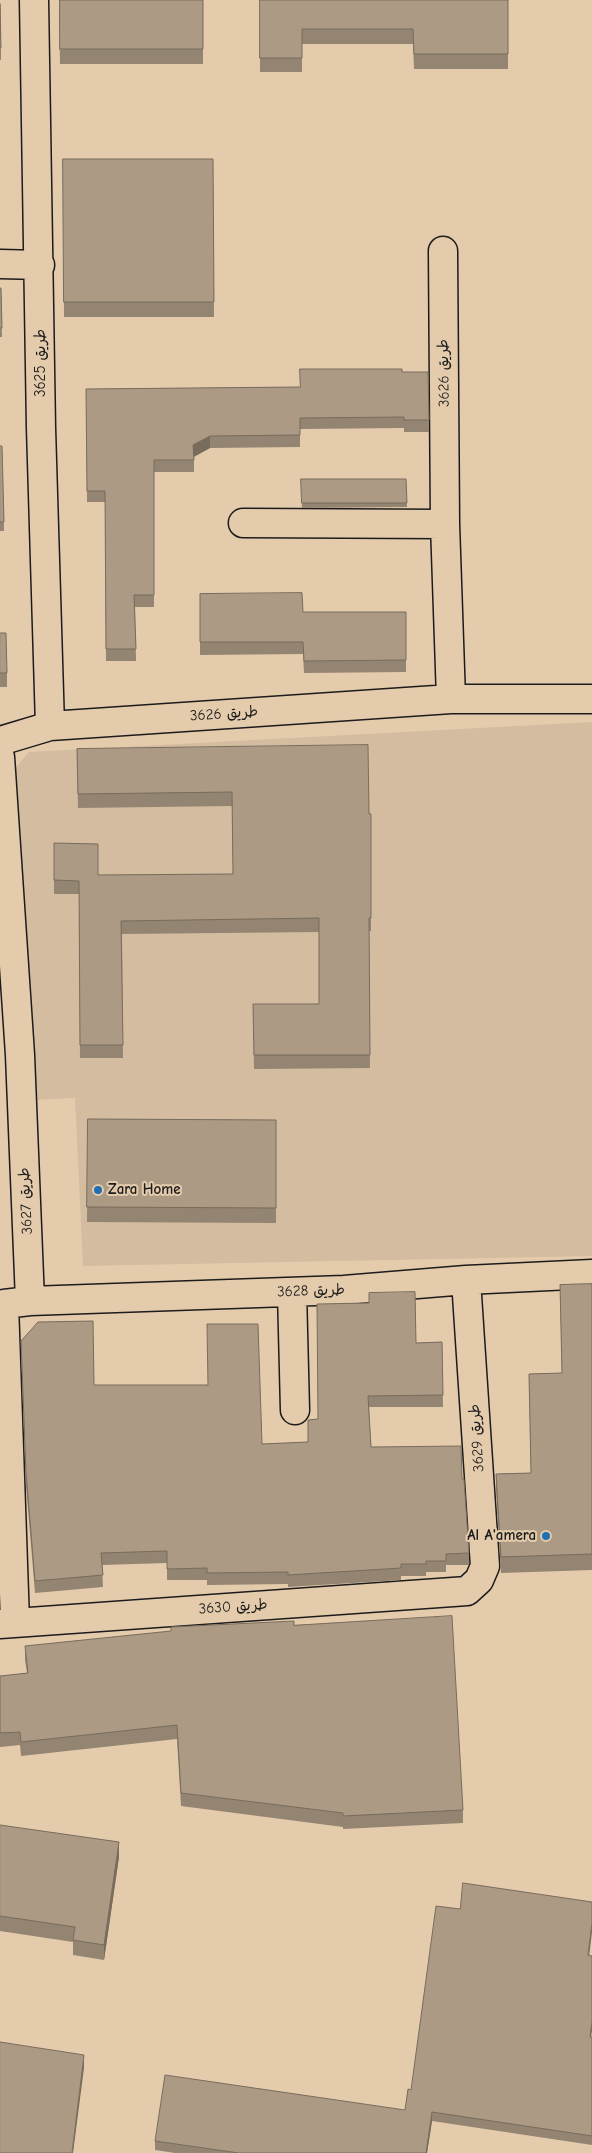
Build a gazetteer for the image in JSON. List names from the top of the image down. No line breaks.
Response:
{"streets":{"street":["طريق 3625","طريق 3626","طريق 3627","طريق 3628","طريق 3629","طريق 3630"]},"crossings":[["طريق 3625","طريق 3626"],["طريق 3627","طريق 3628"],["طريق 3628","طريق 3629"],["طريق 3629","طريق 3630"]],"places":["Zara Home","Al A'amera"]}
